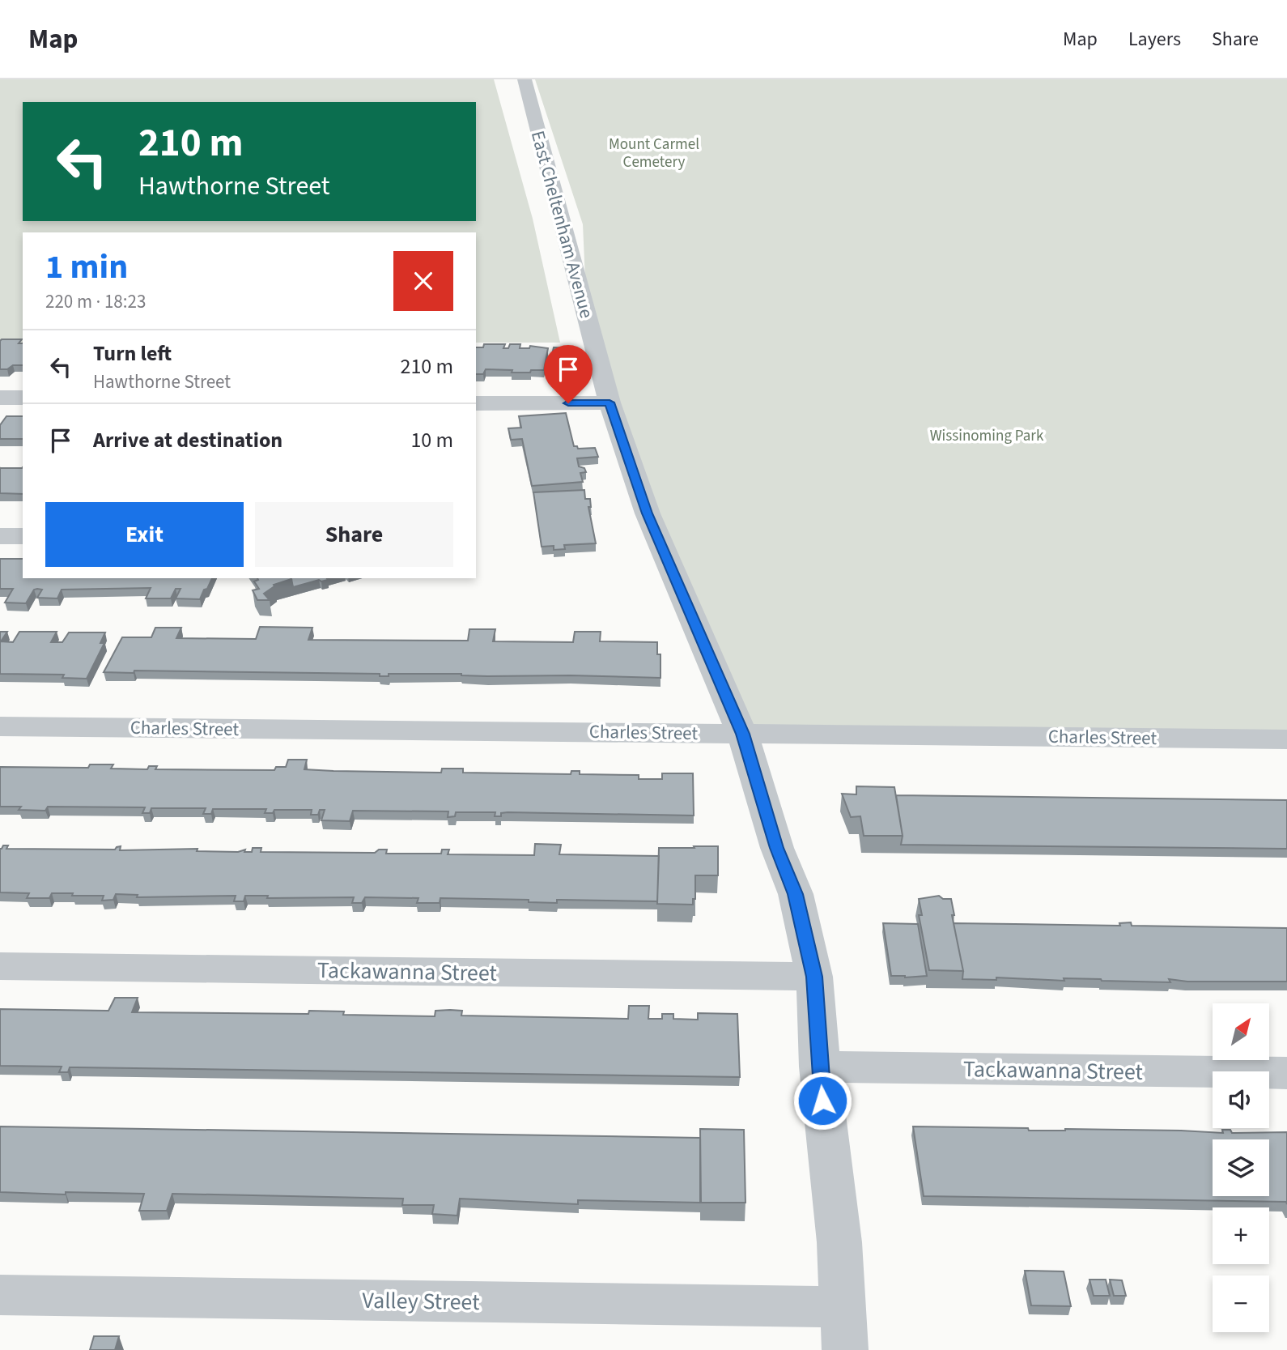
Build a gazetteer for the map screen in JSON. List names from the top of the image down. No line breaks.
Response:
{"streets":{"street":["East Cheltenham Avenue","Charles Street","Tackawanna Street","Valley Street"]},"crossings":[["East Cheltenham Avenue","Charles Street"],["East Cheltenham Avenue","Tackawanna Street"],["East Cheltenham Avenue","Valley Street"]],"parks":["Mount Carmel Cemetery","Wissinoming Park"],"north":"top right","page":{"header":"Map","nav":["Map","Layers","Share"],"turn":["210 m","Hawthorne Street"],"heading":["1 min","220 m · 18:23"],"list":[{"name":"Turn left","note":"Hawthorne Street","value":"210 m"},{"name":"Arrive at destination","value":"10 m"}],"buttons":["Exit","Share"],"map_buttons":["+","−"]}}
